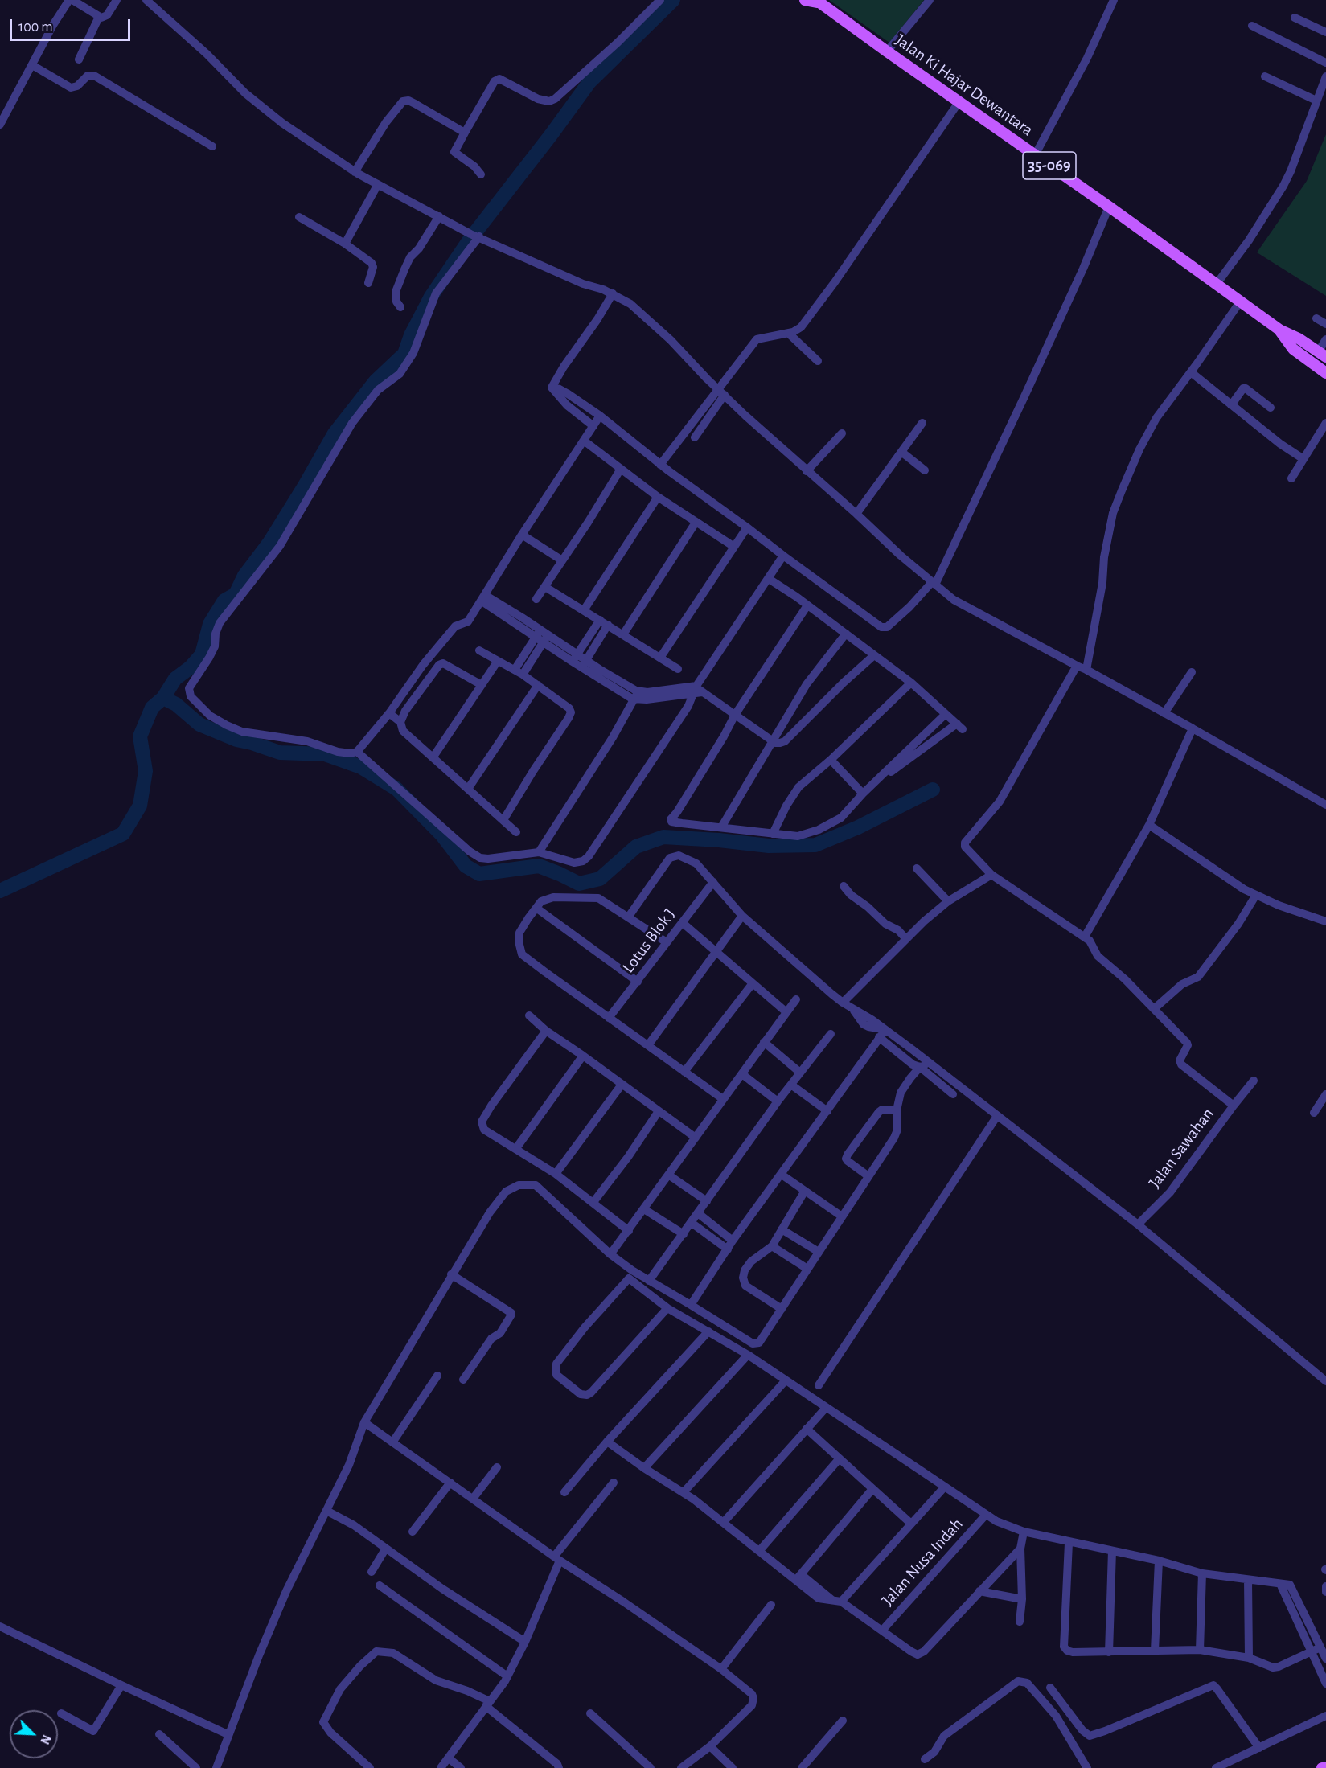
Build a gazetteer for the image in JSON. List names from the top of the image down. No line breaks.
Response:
{"streets":{"main road":["Jalan Ki Hajar Dewantara","35-069"],"street":["Lotus Blok J","Jalan Sawahan","Jalan Nusa Indah"]},"scale_bar":"100 m","north":"bottom right"}
